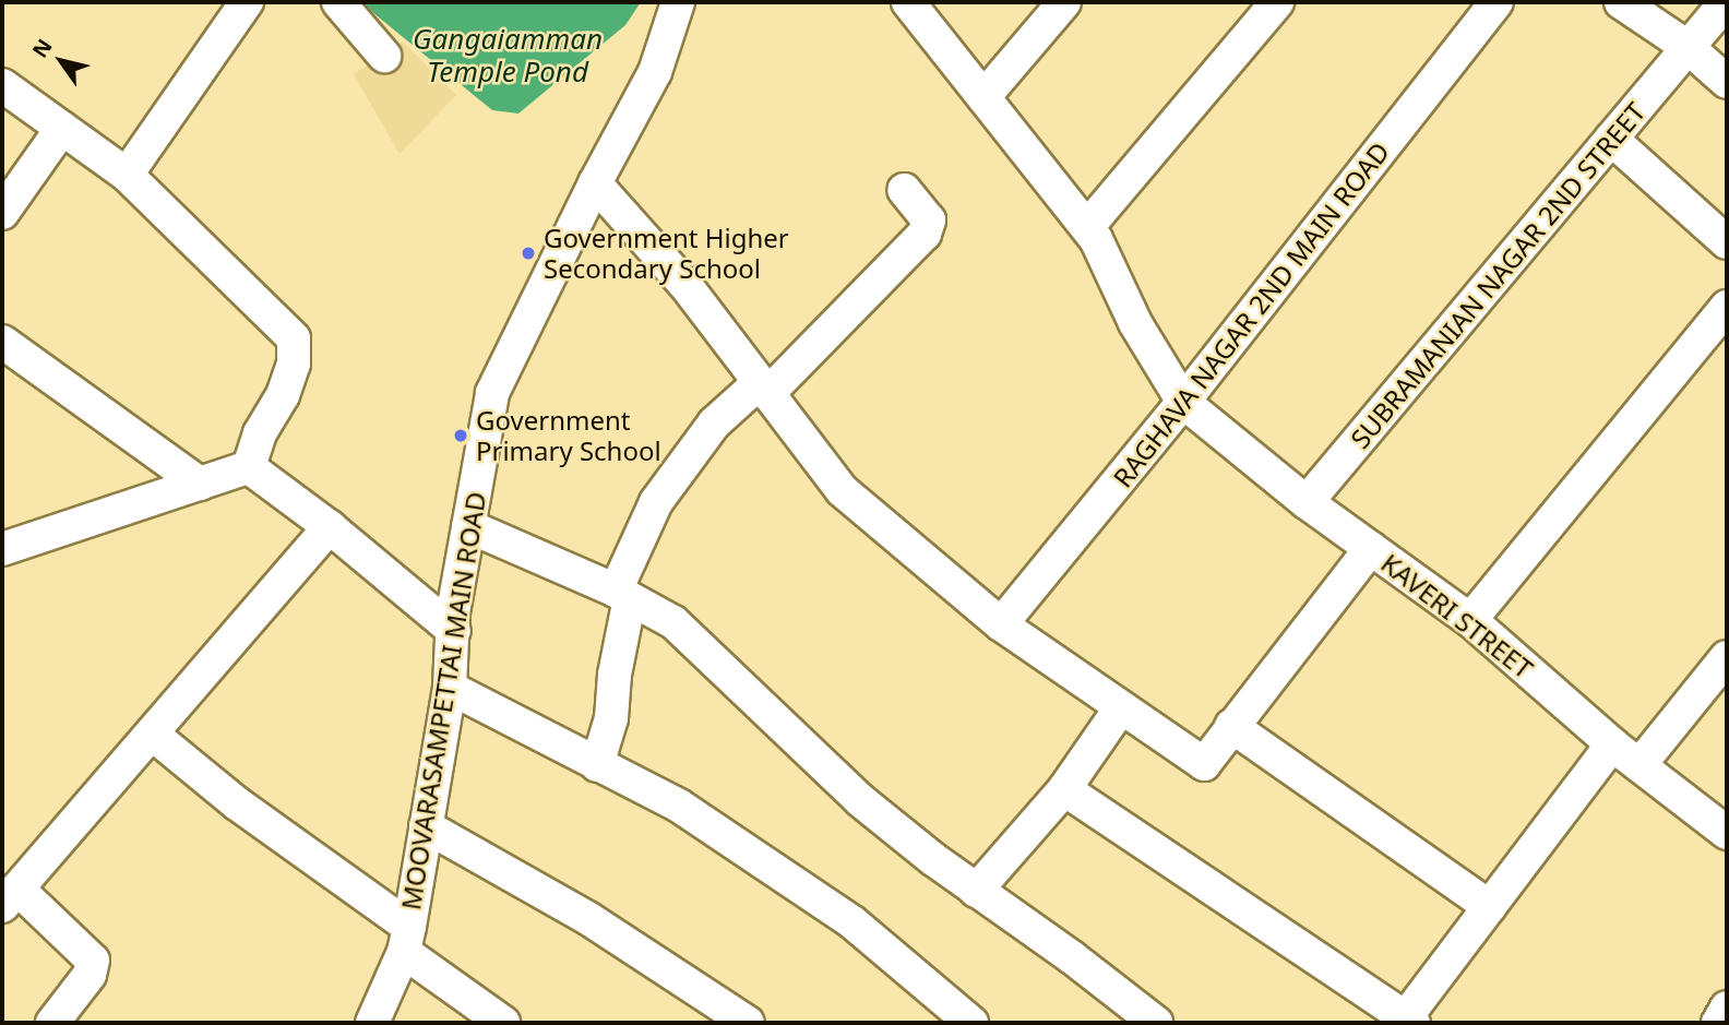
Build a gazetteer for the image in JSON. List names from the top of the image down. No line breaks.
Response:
{"streets":{"street":["SUBRAMANIAN NAGAR 2ND STREET","RAGHAVA NAGAR 2ND MAIN ROAD","KAVERI STREET","MOOVARASAMPETTAI MAIN ROAD"]},"crossings":[["SUBRAMANIAN NAGAR 2ND STREET","KAVERI STREET"],["RAGHAVA NAGAR 2ND MAIN ROAD","KAVERI STREET"]],"water":["Gangaiamman Temple Pond"],"places":["Government Higher Secondary School","Government Primary School"],"north":"top left"}
